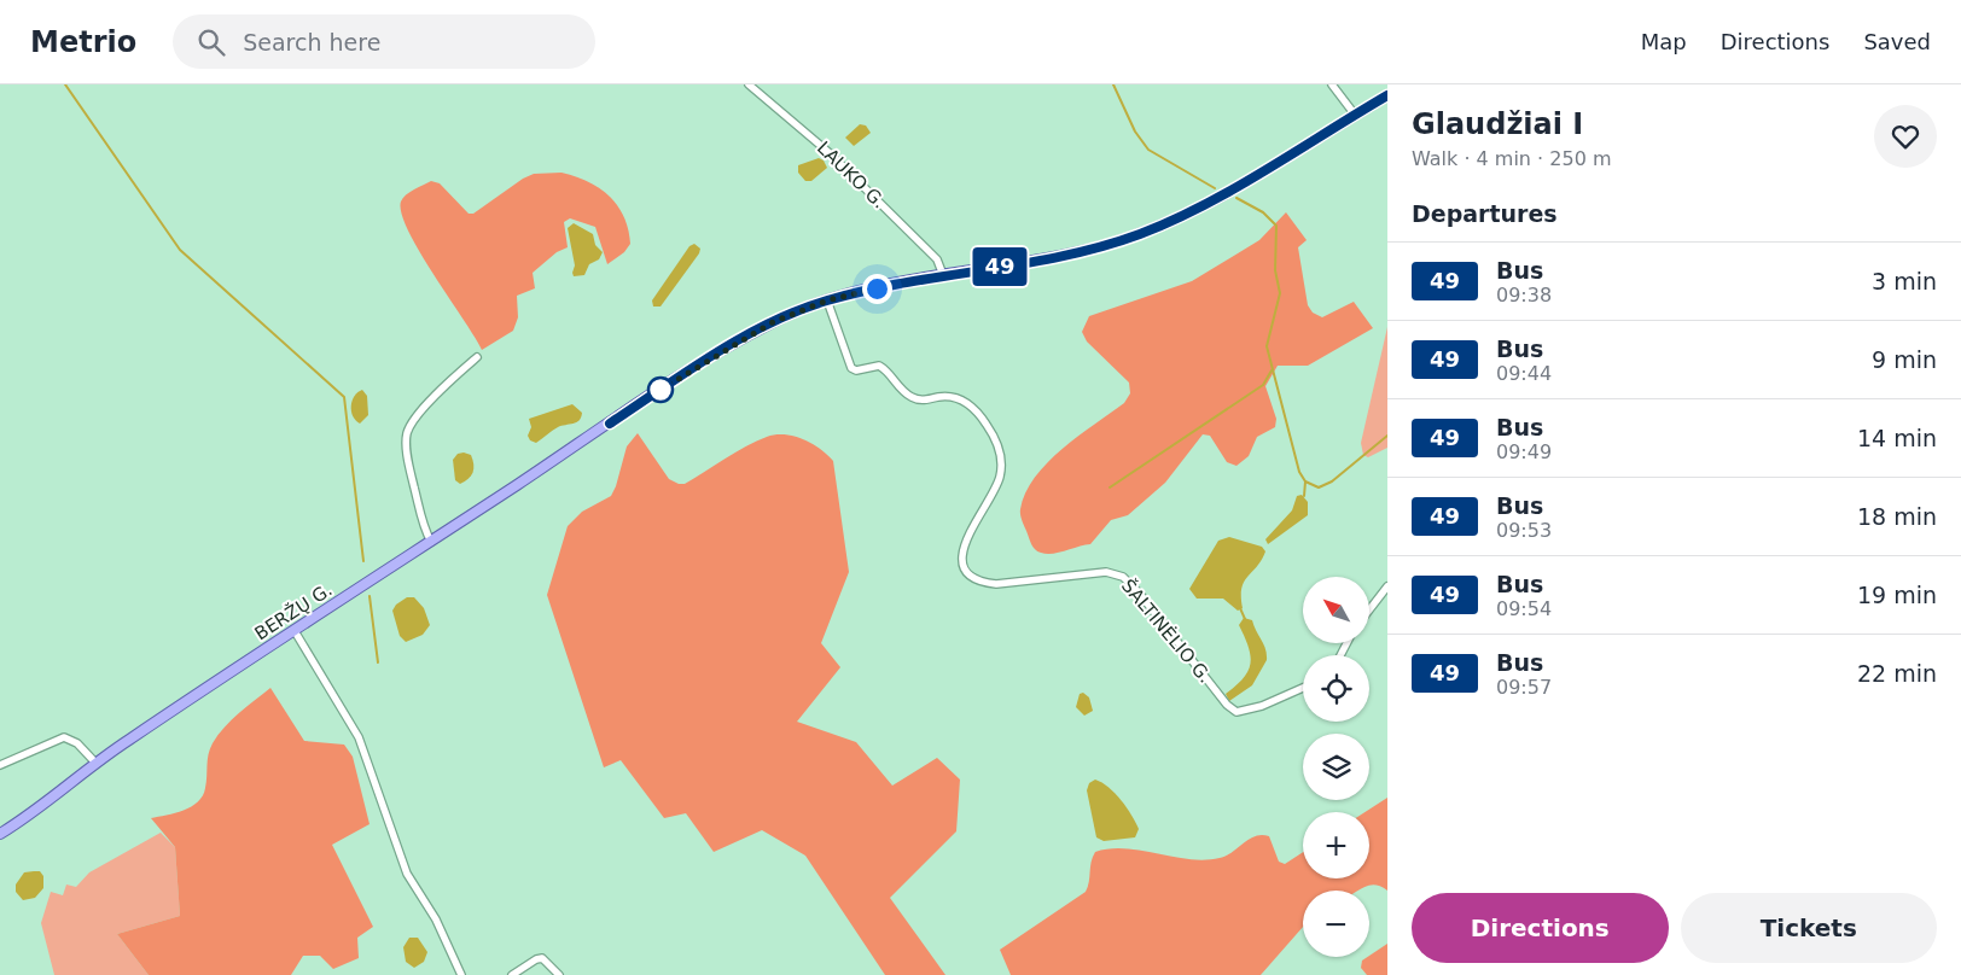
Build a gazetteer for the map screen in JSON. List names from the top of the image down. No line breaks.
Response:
{"streets":{"main road":["BERŽŲ G."],"street":["LAUKO G.","ŠALTINĖLIO G."]},"crossings":[["LAUKO G.","BERŽŲ G."],["BERŽŲ G.","ŠALTINĖLIO G."]],"lines":["bus line 49"],"north":"top left","page":{"header":"Metrio","search":"Search here","nav":["Map","Directions","Saved"],"on_map":"49","heading":[["Glaudžiai I","Walk · 4 min · 250 m"],"Departures"],"list":[{"mark":"49","name":"Bus","note":"09:38","value":"3 min"},{"mark":"49","name":"Bus","note":"09:44","value":"9 min"},{"mark":"49","name":"Bus","note":"09:49","value":"14 min"},{"mark":"49","name":"Bus","note":"09:53","value":"18 min"},{"mark":"49","name":"Bus","note":"09:54","value":"19 min"},{"mark":"49","name":"Bus","note":"09:57","value":"22 min"}],"map_buttons":["+","−"],"buttons":["Directions","Tickets"]}}
